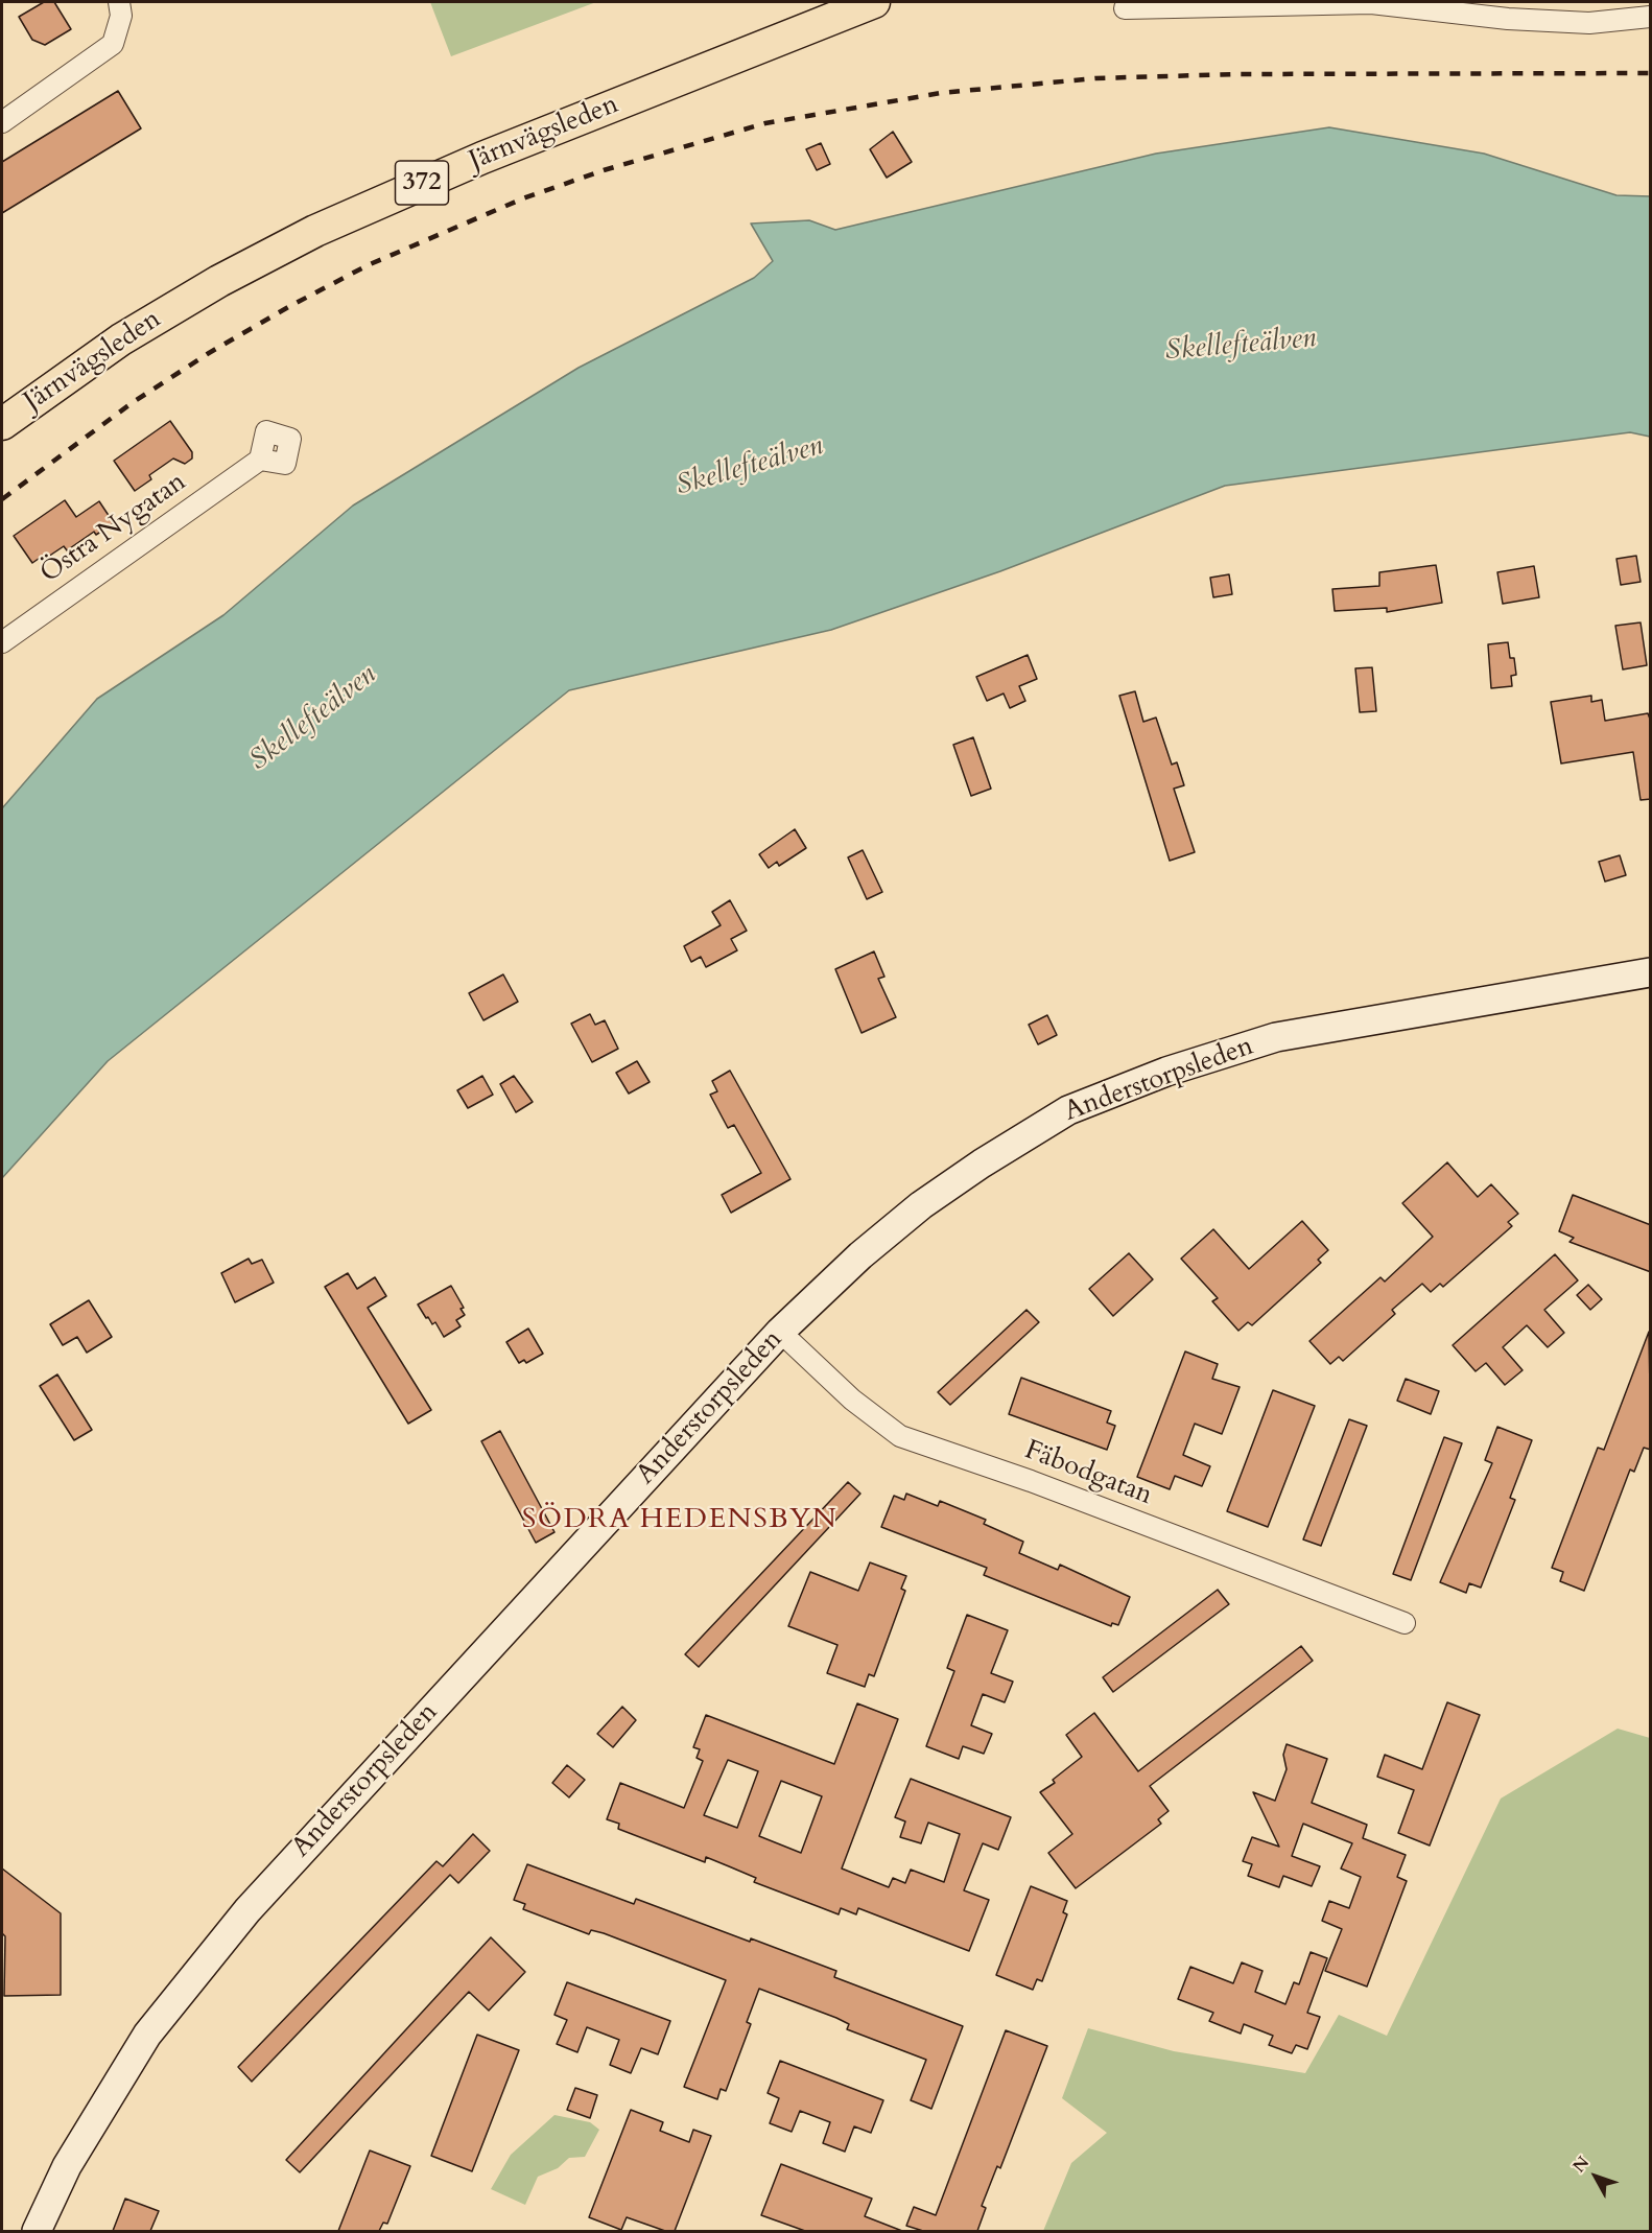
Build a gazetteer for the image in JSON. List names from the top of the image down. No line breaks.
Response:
{"streets":{"main road":["Järnvägsleden","372","Anderstorpsleden"],"street":["Östra Nygatan","Fäbodgatan"]},"crossings":[["Anderstorpsleden","Fäbodgatan"]],"districts":["SÖDRA HEDENSBYN"],"water":["Skellefteälven"],"north":"top left"}
